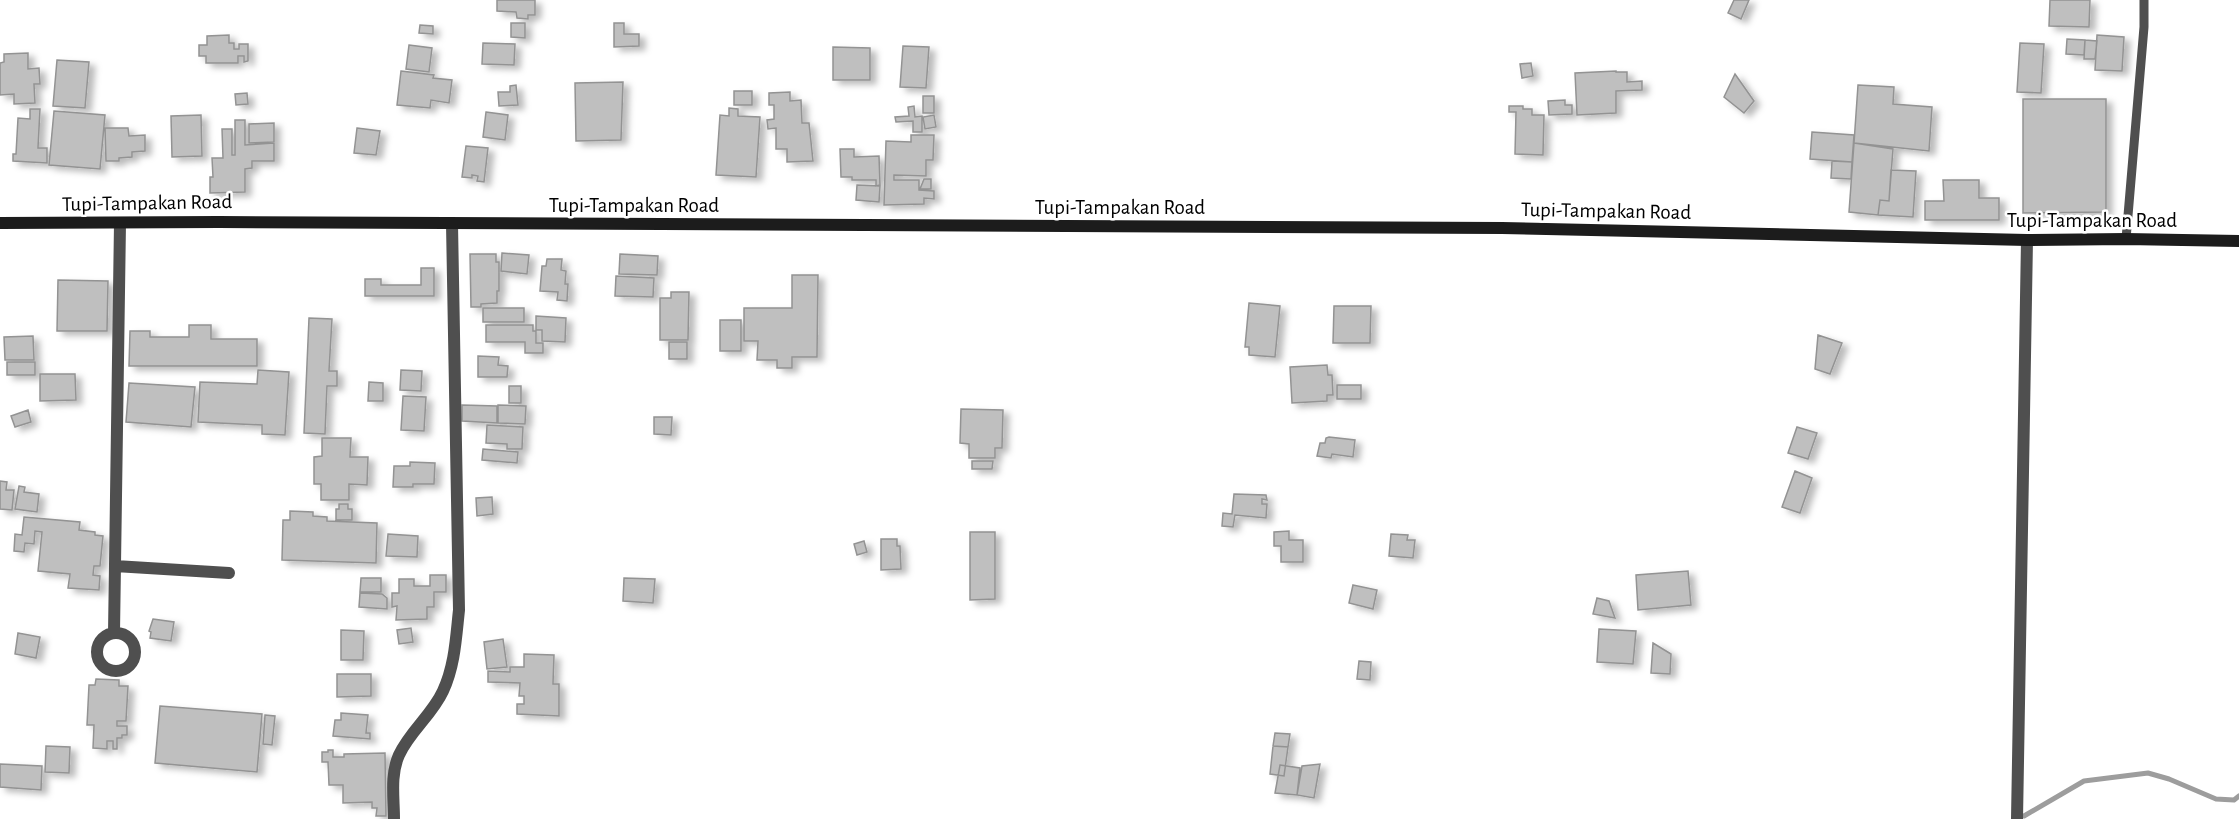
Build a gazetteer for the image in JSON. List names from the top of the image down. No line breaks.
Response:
{"streets":{"main road":["Tupi-Tampakan Road"]}}
